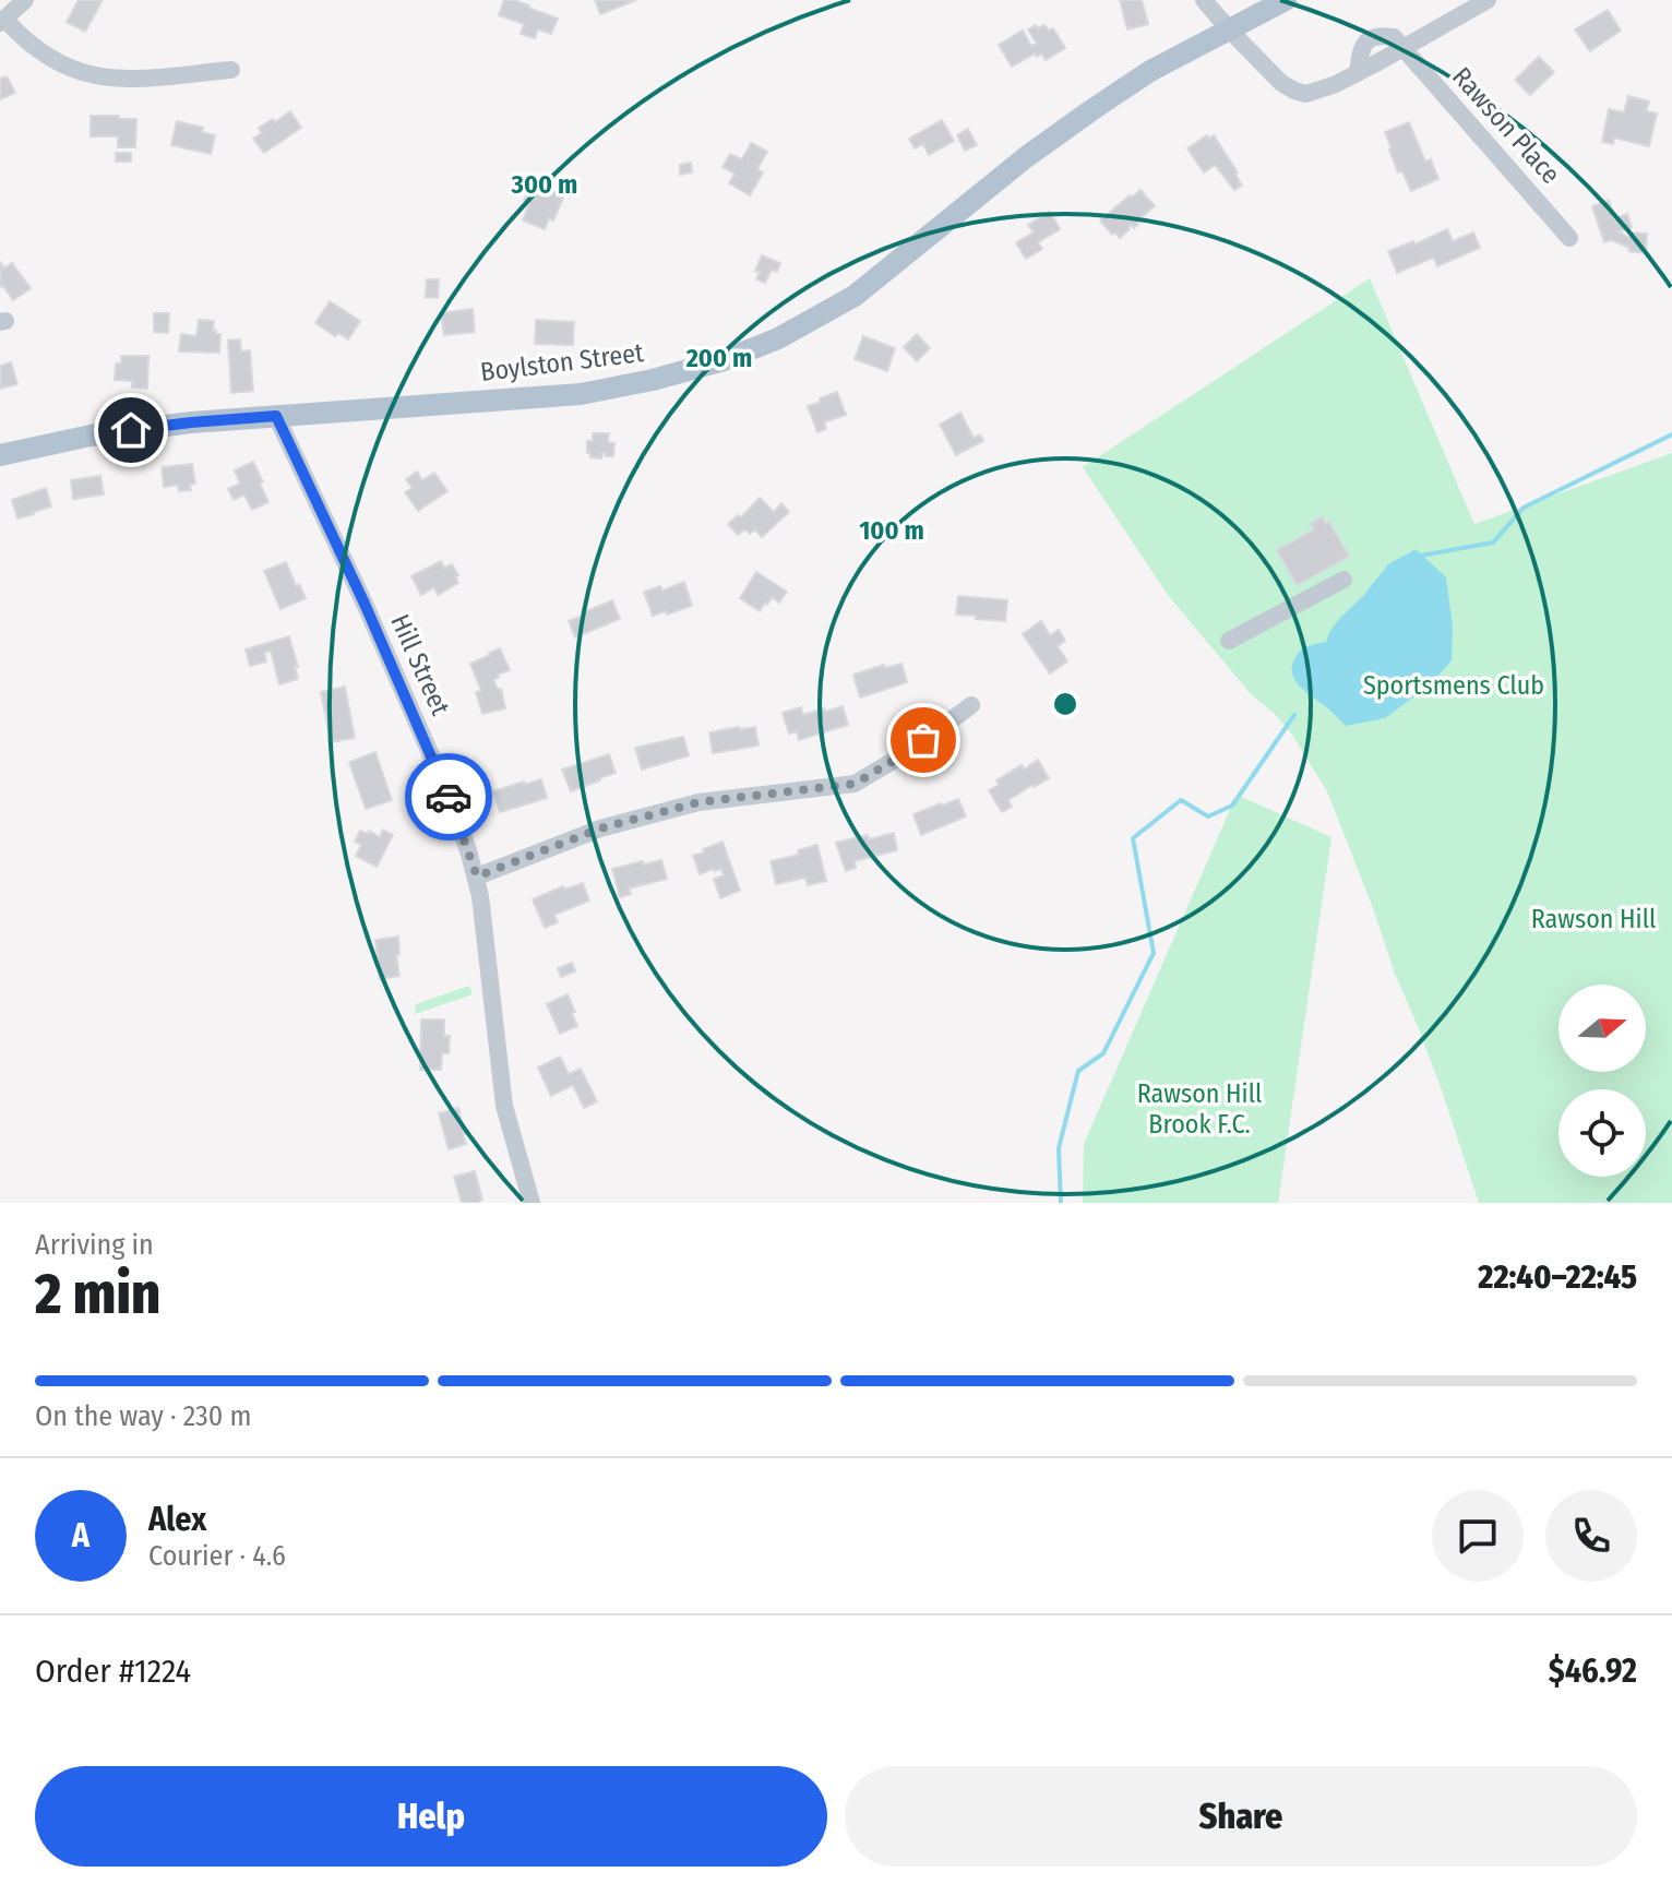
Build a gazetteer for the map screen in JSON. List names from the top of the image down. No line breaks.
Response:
{"streets":{"main road":["Boylston Street"],"street":["Rawson Place","Hill Street"]},"crossings":[["Boylston Street","Hill Street"]],"parks":["Sportsmens Club","Rawson Hill","Rawson Hill Brook F.C."],"north":"right","page":{"heading":["2 min","Arriving in","22:40–22:45"],"panel":["Alex","Courier · 4.6","Order #1224","$46.92"],"bar":"On the way · 230 m","round":"A","buttons":["Help","Share"]},"rings":["300 m","200 m","100 m"]}
